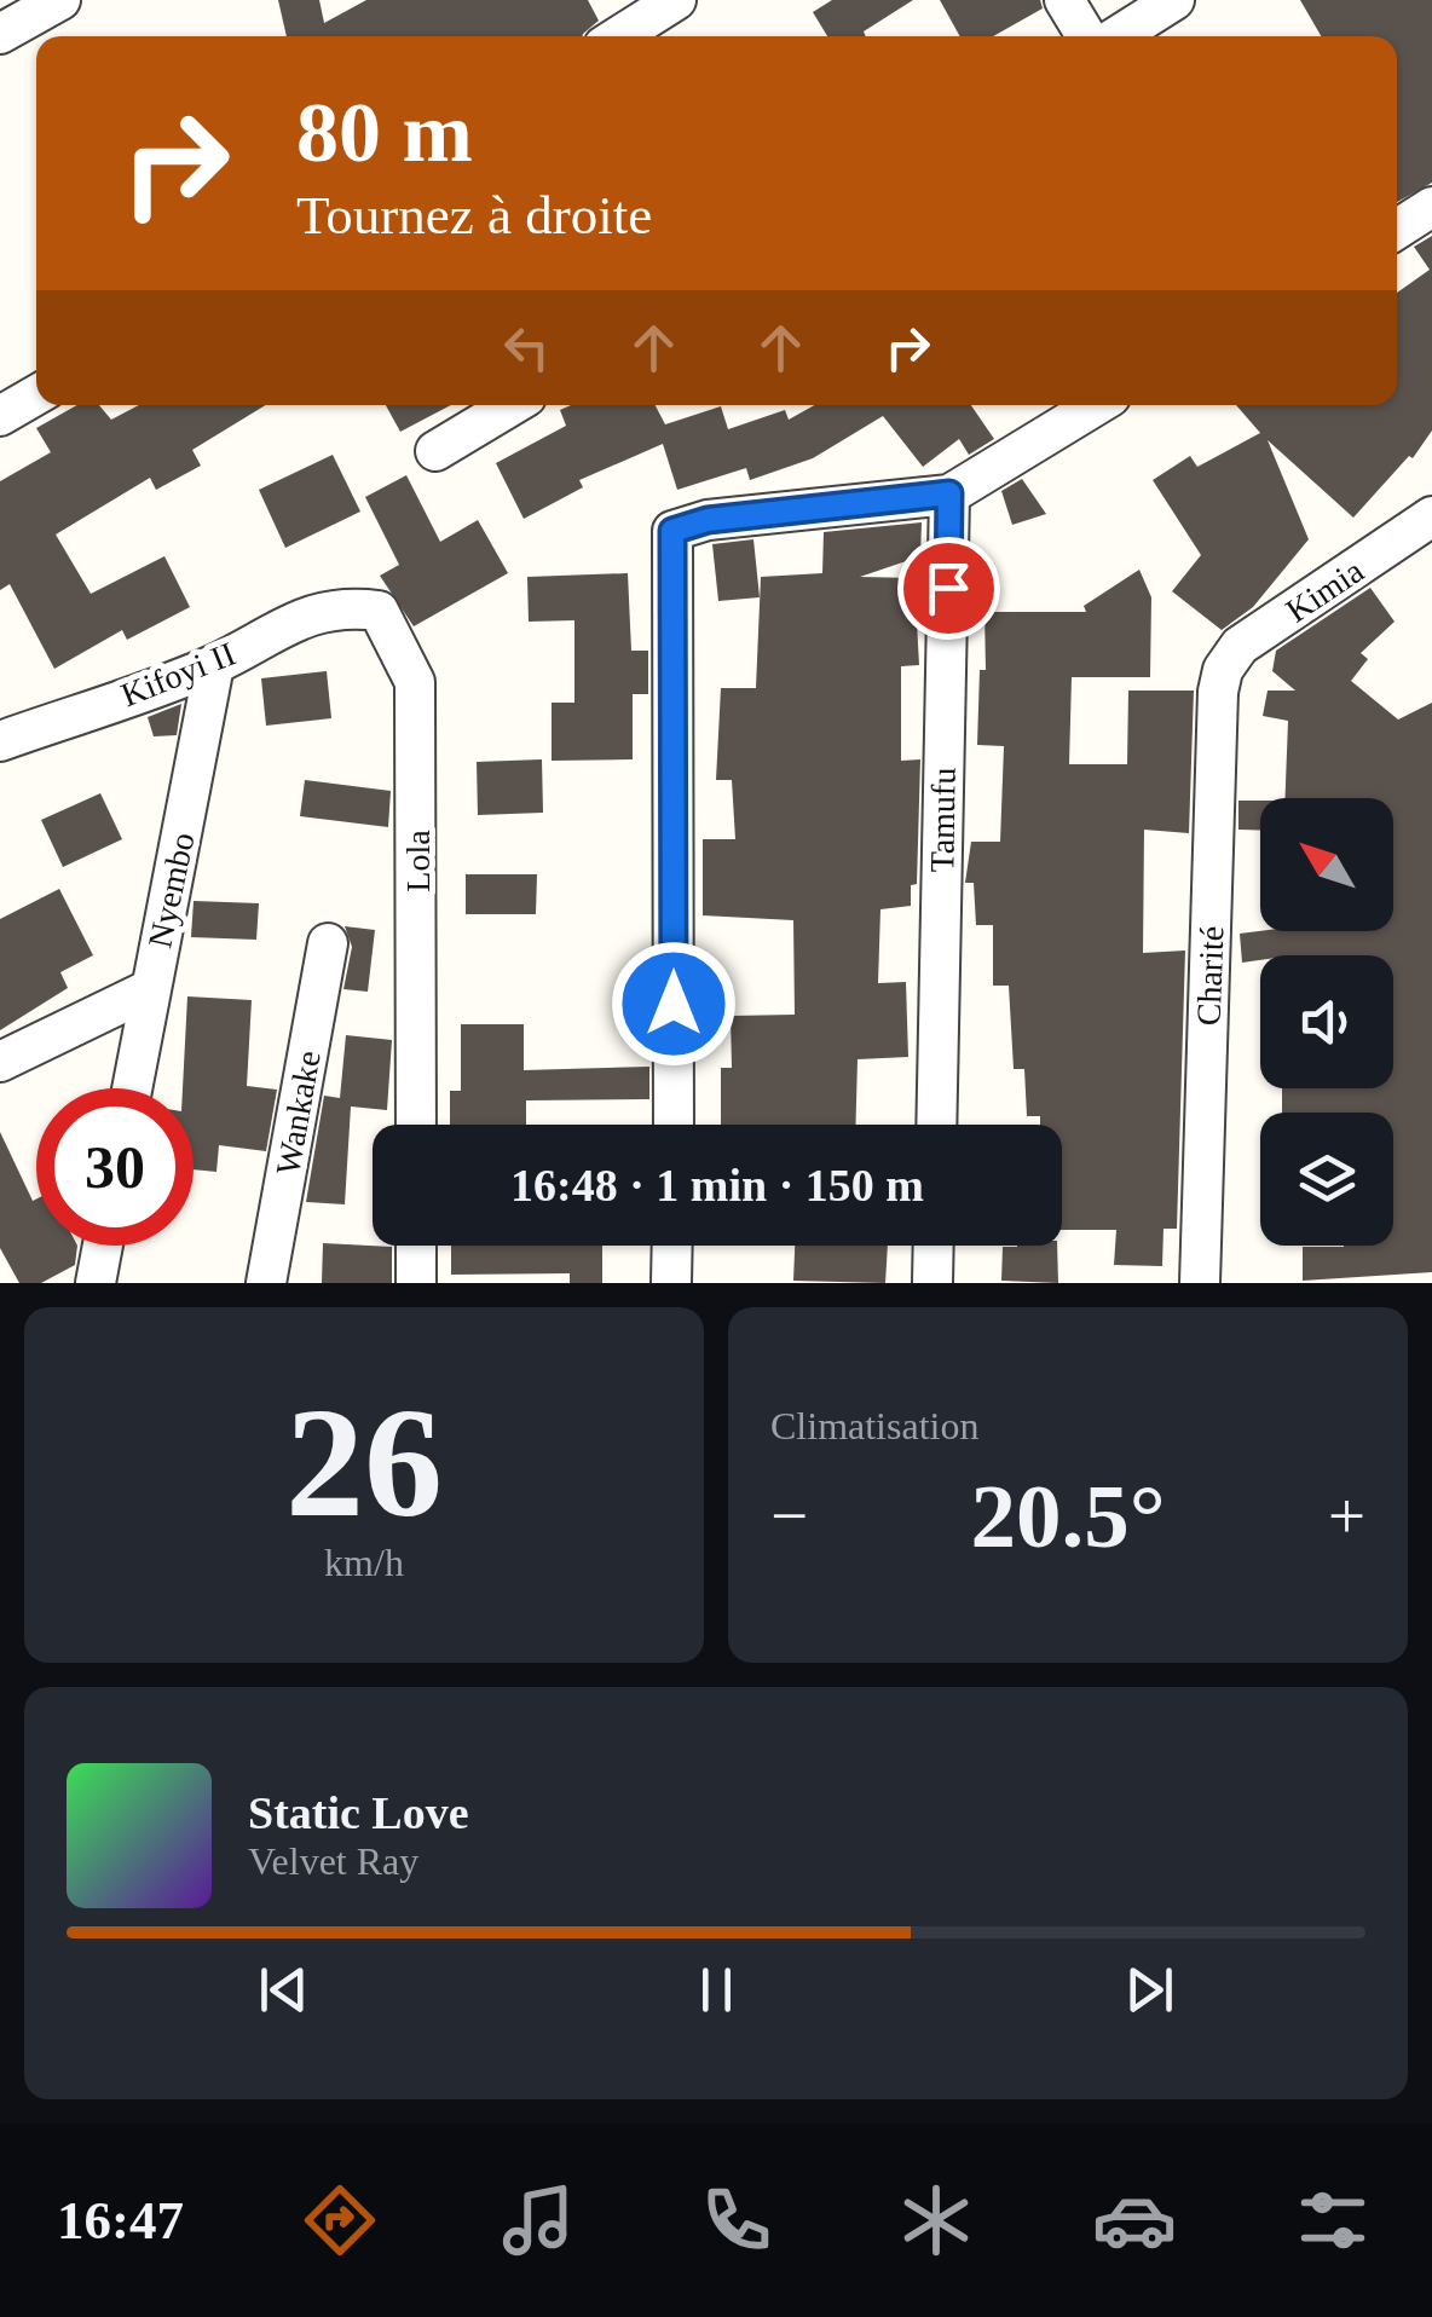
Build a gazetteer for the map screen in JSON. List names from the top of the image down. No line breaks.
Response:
{"streets":{"street":["Kimia","Kifoyi II","Tamufu","Lola","Nyembo","Charité","Wankake"]},"crossings":[["Kimia","Charité"],["Kifoyi II","Lola"],["Kifoyi II","Nyembo"]],"north":"top left","page":{"turn":["80 m","Tournez à droite"],"limit":"30","trip":"16:48 · 1 min · 150 m","tile":[["26","km/h"],"Climatisation"],"heat":["−","20.5°","+"],"song":["Static Love","Velvet Ray"],"tabs":"16:47"}}
